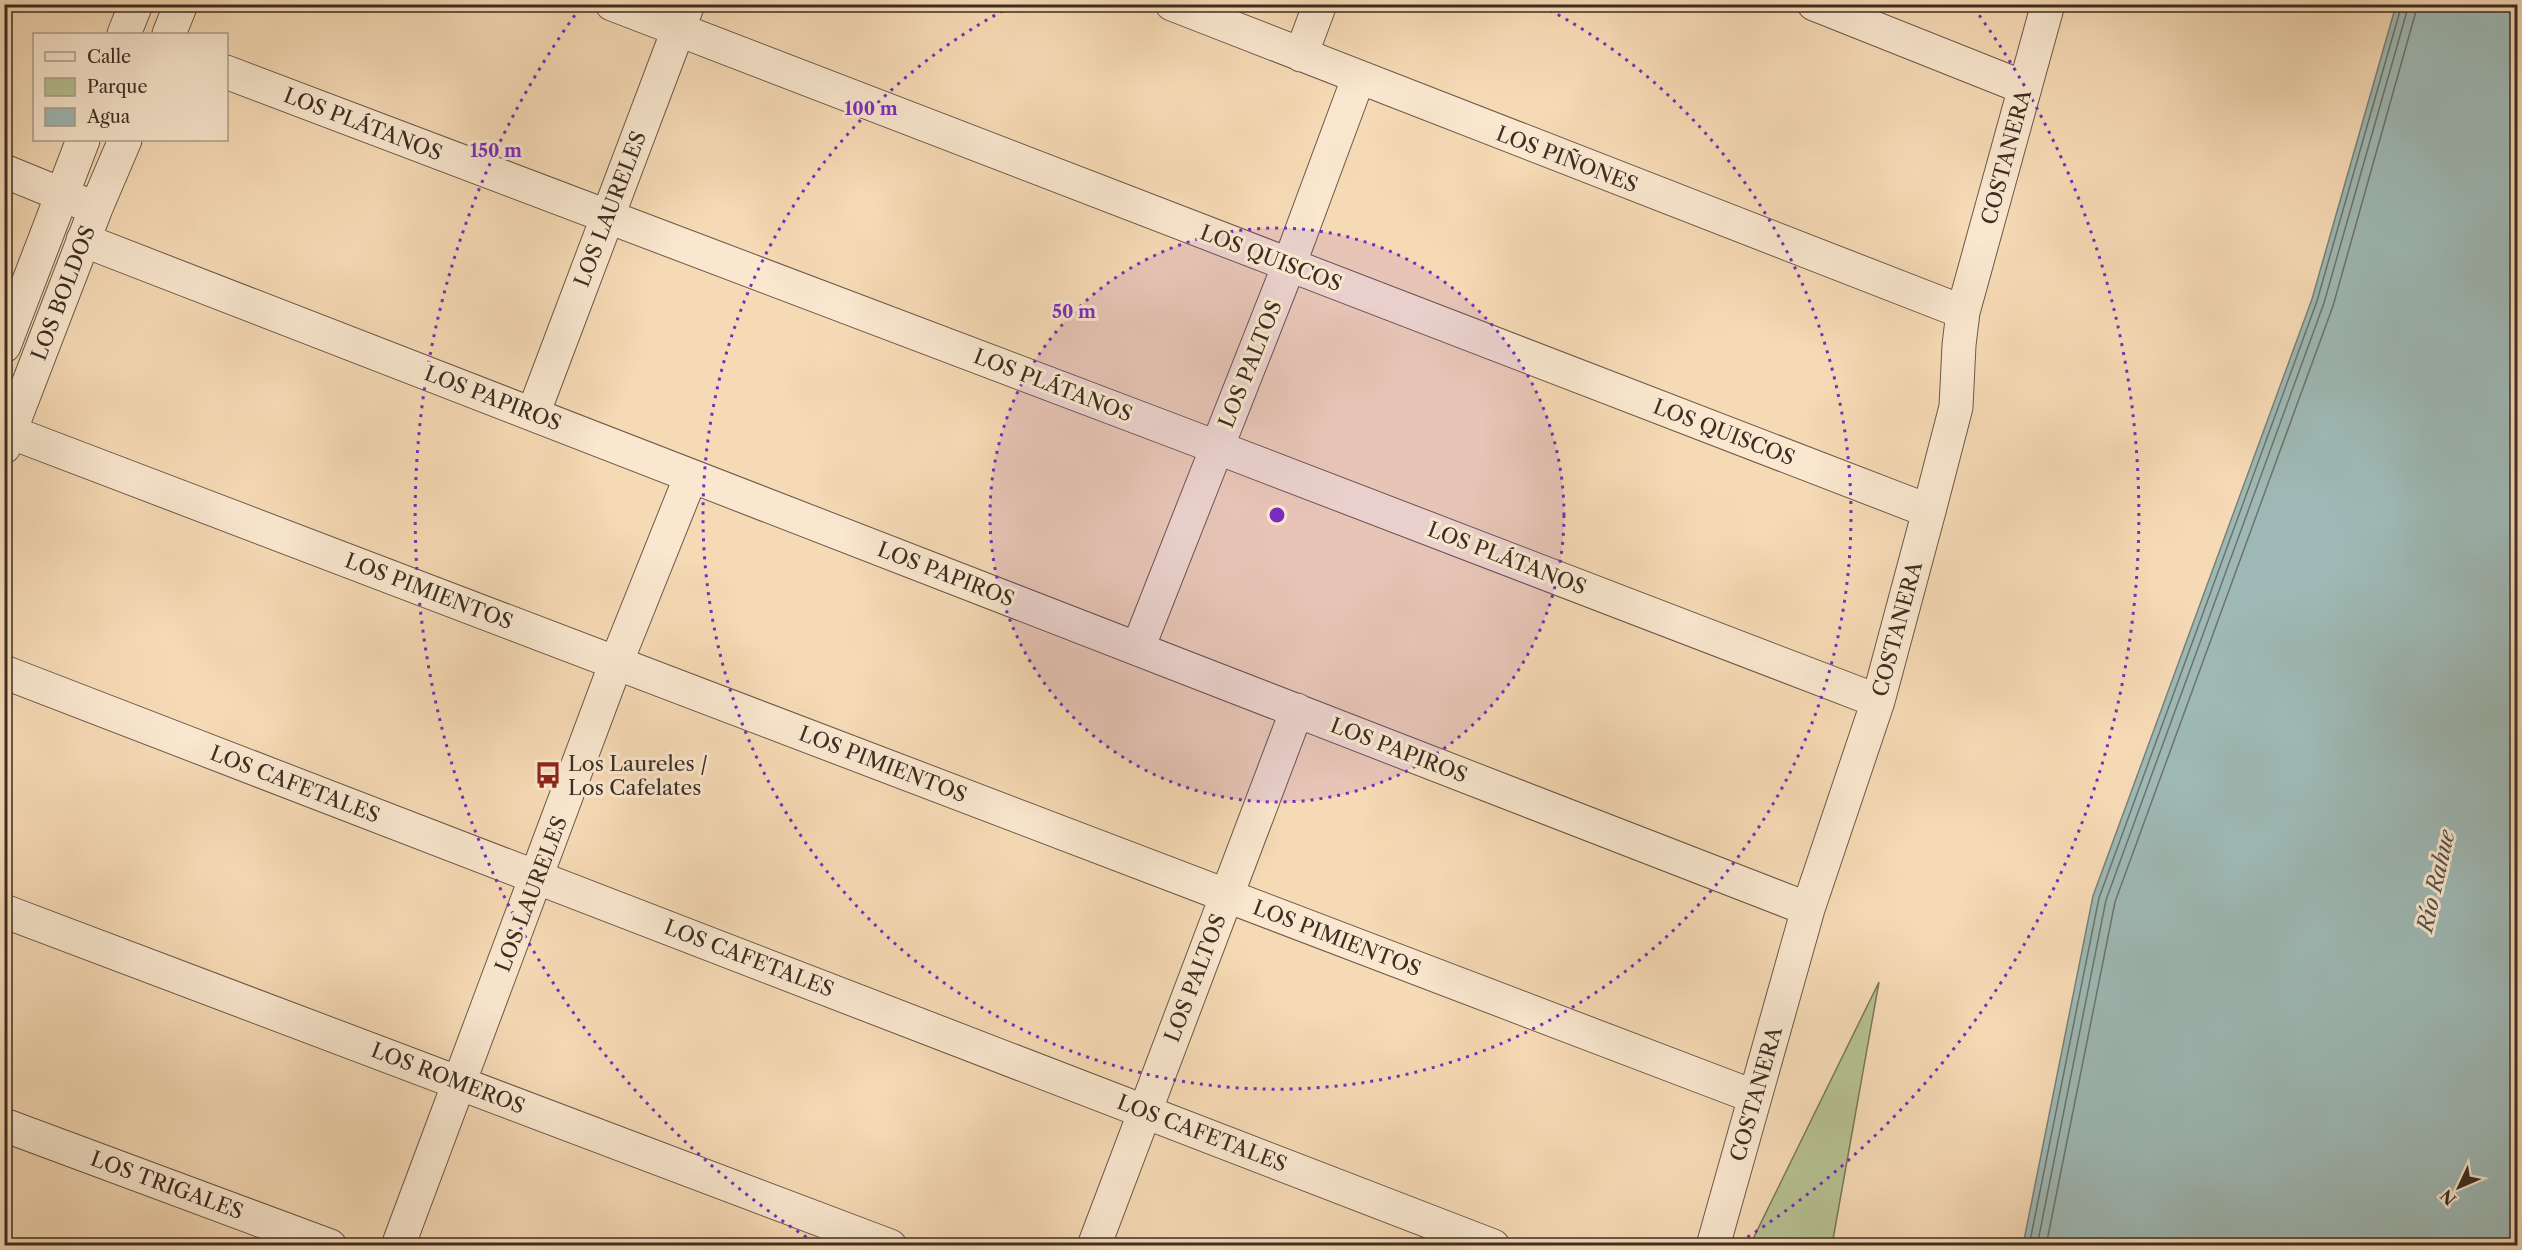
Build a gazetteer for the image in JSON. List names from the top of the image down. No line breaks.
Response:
{"streets":{"street":["LOS PLÁTANOS","COSTANERA","LOS PIÑONES","LOS LAURELES","LOS QUISCOS","LOS BOLDOS","LOS PALTOS","LOS PAPIROS","LOS PIMIENTOS","LOS CAFETALES","LOS ROMEROS","LOS TRIGALES"]},"crossings":[["LOS PLÁTANOS","COSTANERA"],["LOS PLÁTANOS","LOS LAURELES"],["LOS PLÁTANOS","LOS PALTOS"],["COSTANERA","LOS PIÑONES"],["COSTANERA","LOS QUISCOS"],["COSTANERA","LOS PAPIROS"],["COSTANERA","LOS PIMIENTOS"],["LOS PIÑONES","LOS PALTOS"],["LOS LAURELES","LOS QUISCOS"],["LOS LAURELES","LOS PAPIROS"],["LOS LAURELES","LOS PIMIENTOS"],["LOS LAURELES","LOS CAFETALES"],["LOS LAURELES","LOS ROMEROS"],["LOS QUISCOS","LOS PALTOS"],["LOS BOLDOS","LOS PAPIROS"],["LOS BOLDOS","LOS PIMIENTOS"],["LOS PALTOS","LOS PAPIROS"],["LOS PALTOS","LOS PIMIENTOS"],["LOS PALTOS","LOS CAFETALES"]],"water":["Río Rahue"],"places":{"bus stop":["Los Laureles / Los Cafelates"]},"legend":["Calle","Parque","Agua"],"north":"bottom left","rings":["100 m","150 m","50 m"]}
